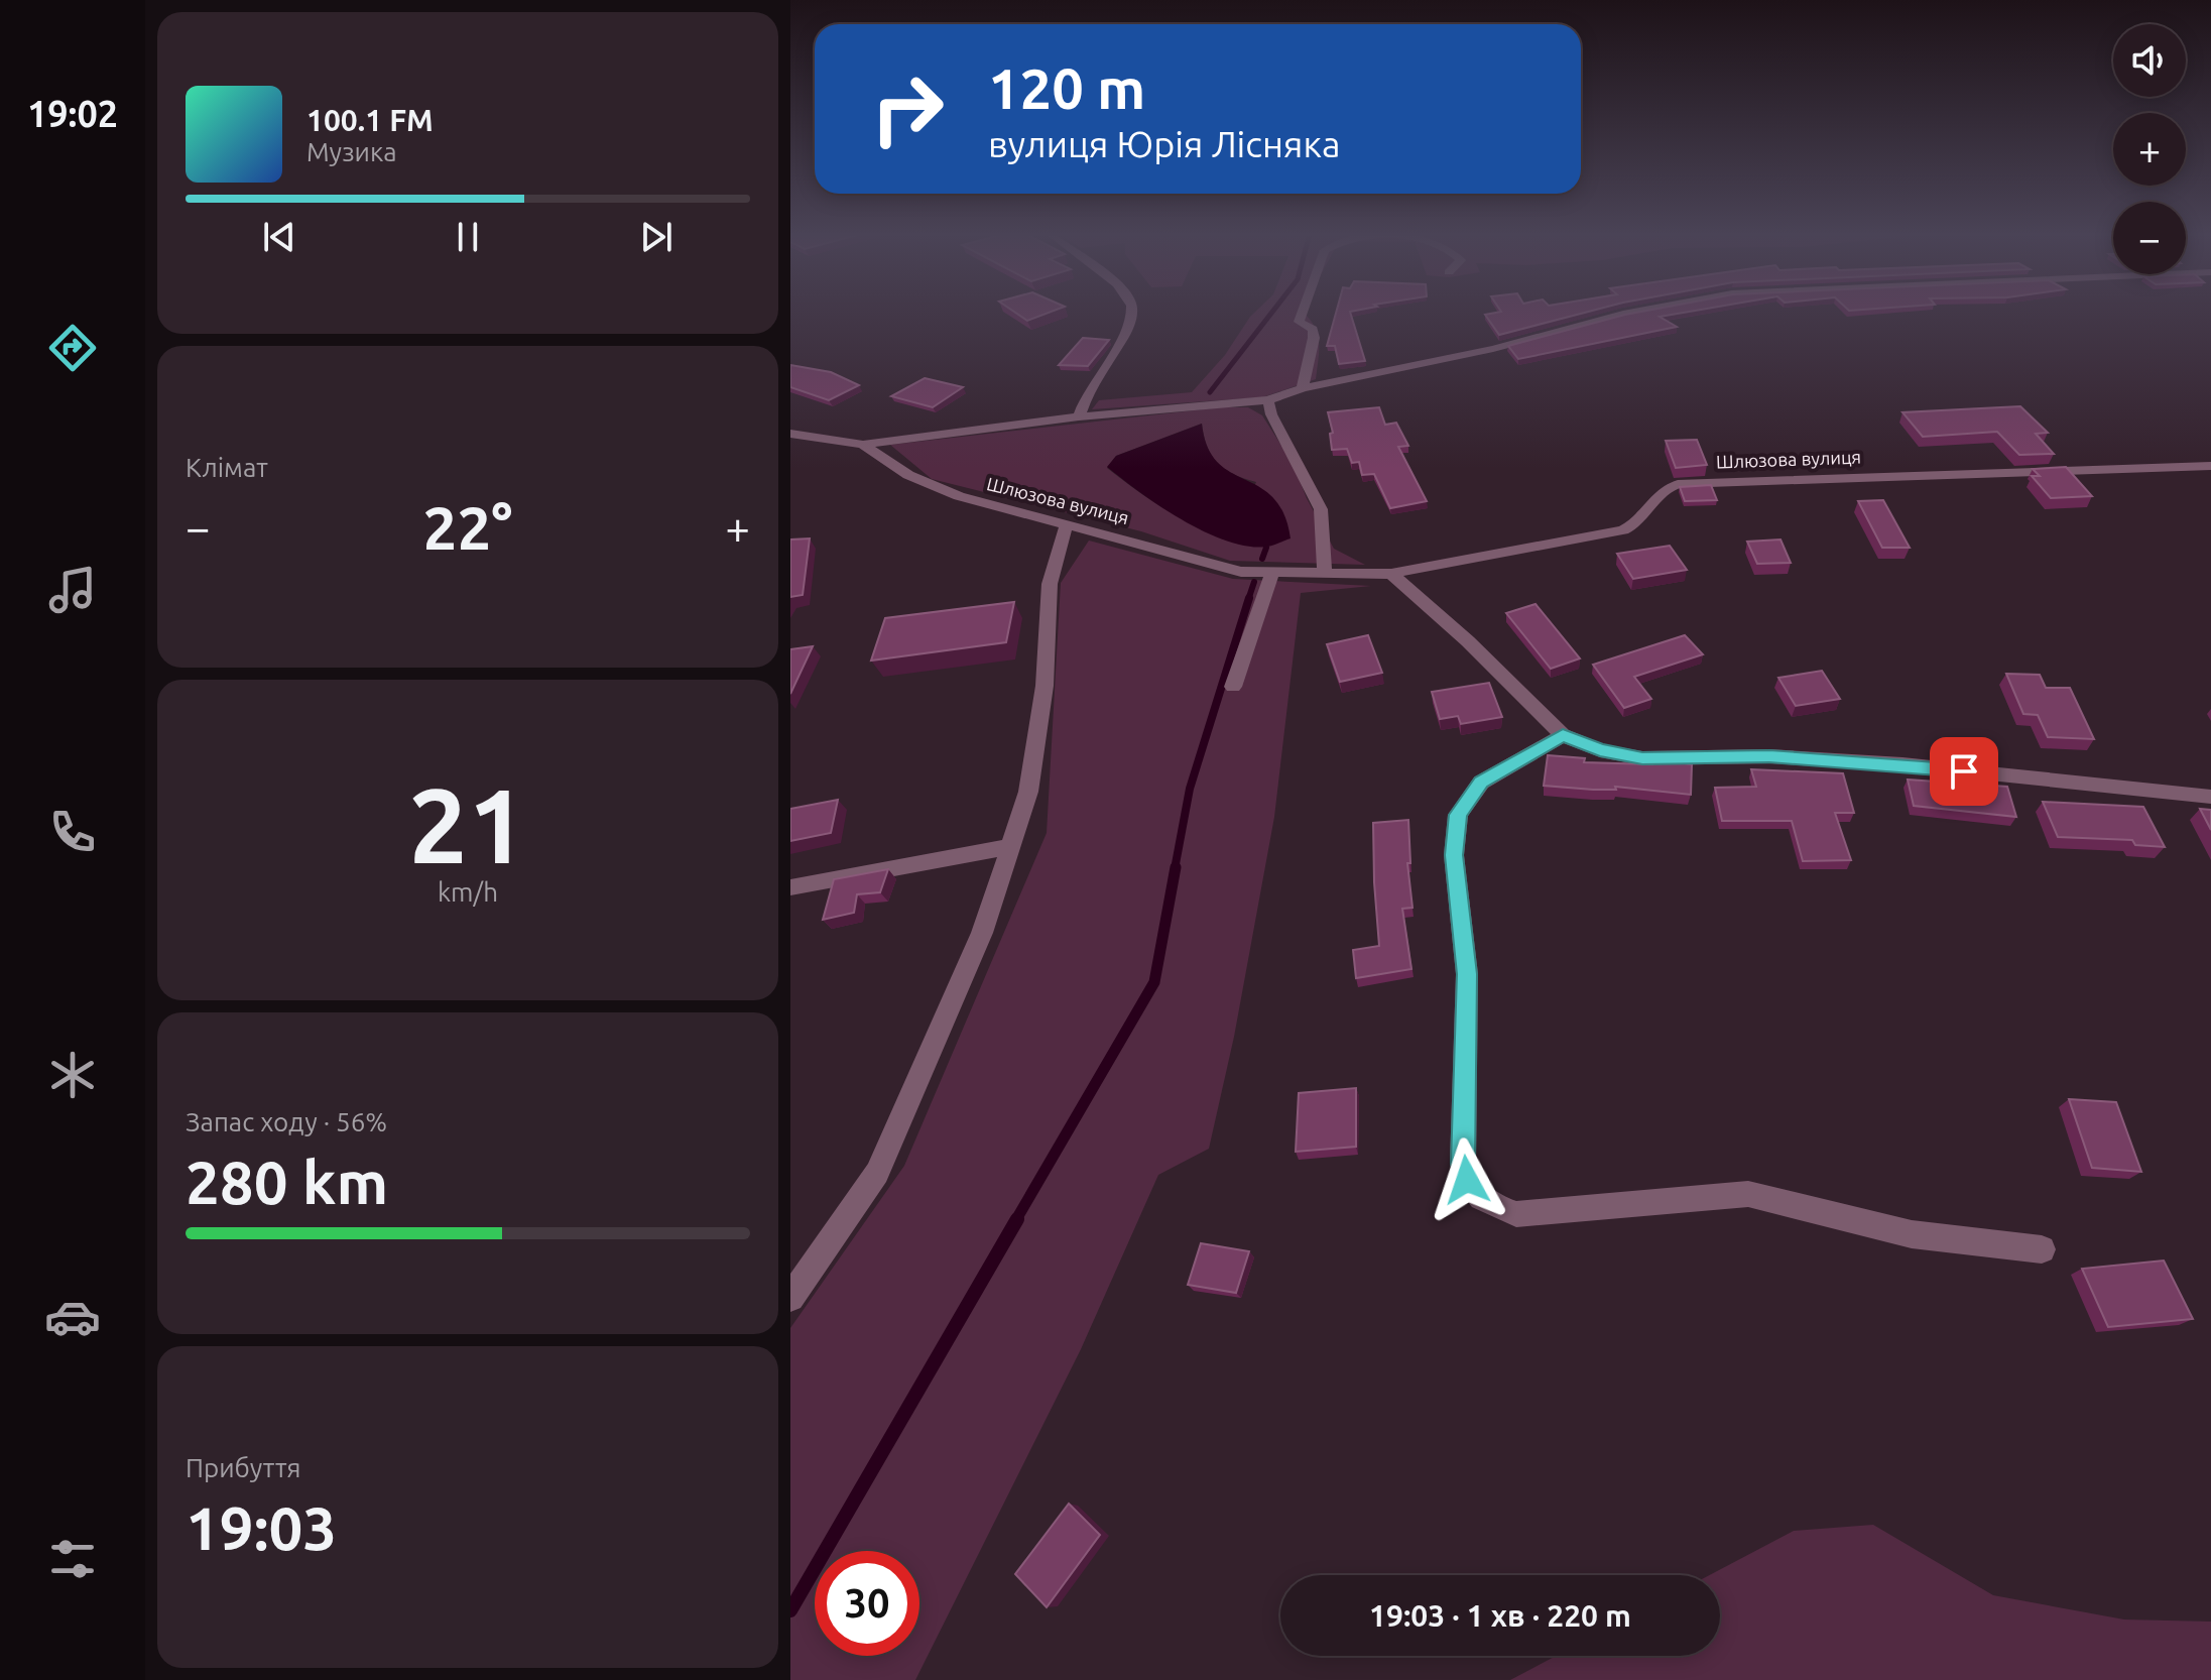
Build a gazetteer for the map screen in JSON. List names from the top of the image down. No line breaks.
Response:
{"streets":{"street":["Шлюзова вулиця"]},"page":{"tabs":"19:02","map_buttons":["+","−"],"turn":["120 m","вулиця Юрія Лісняка"],"song":["100.1 FM","Музика"],"tile":["Клімат",["21","km/h"],["Запас ходу · 56%","280 km"],["Прибуття","19:03"]],"heat":["−","22°","+"],"limit":"30","trip":"19:03 · 1 хв · 220 m"}}
